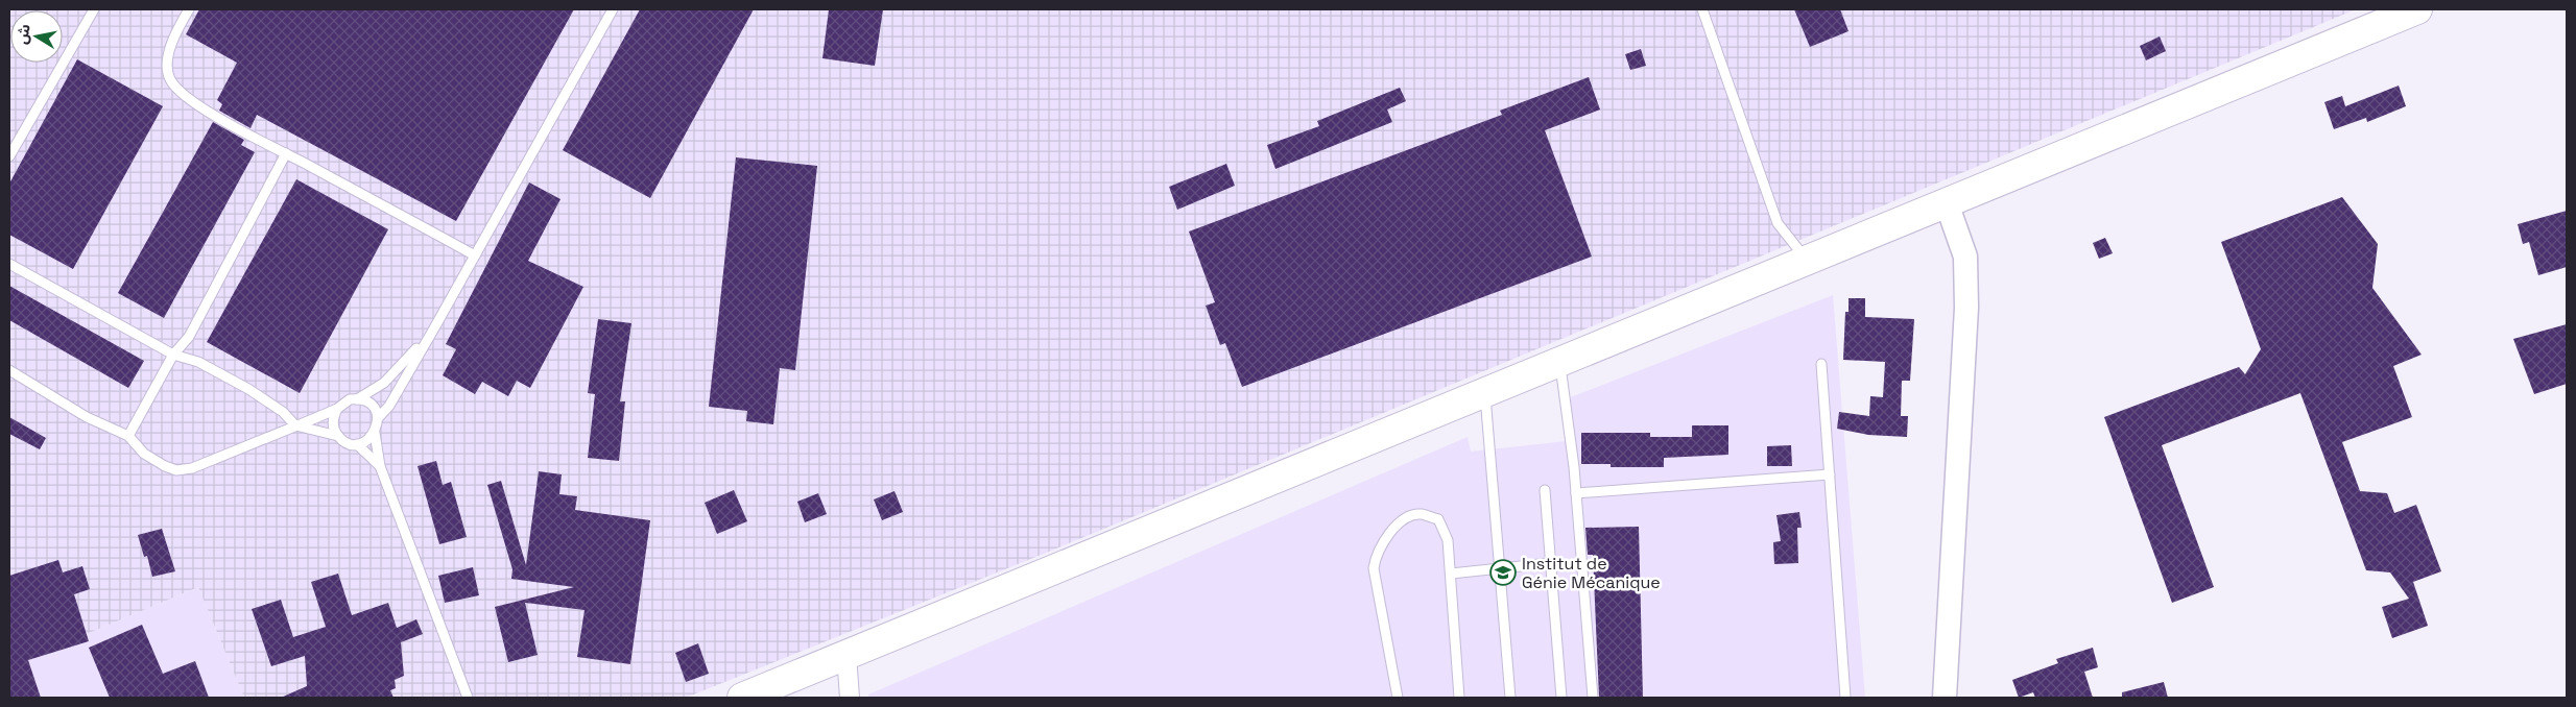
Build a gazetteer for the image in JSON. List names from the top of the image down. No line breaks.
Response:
{"places":{"school or university":["Institut de Génie Mécanique"]},"north":"left"}
